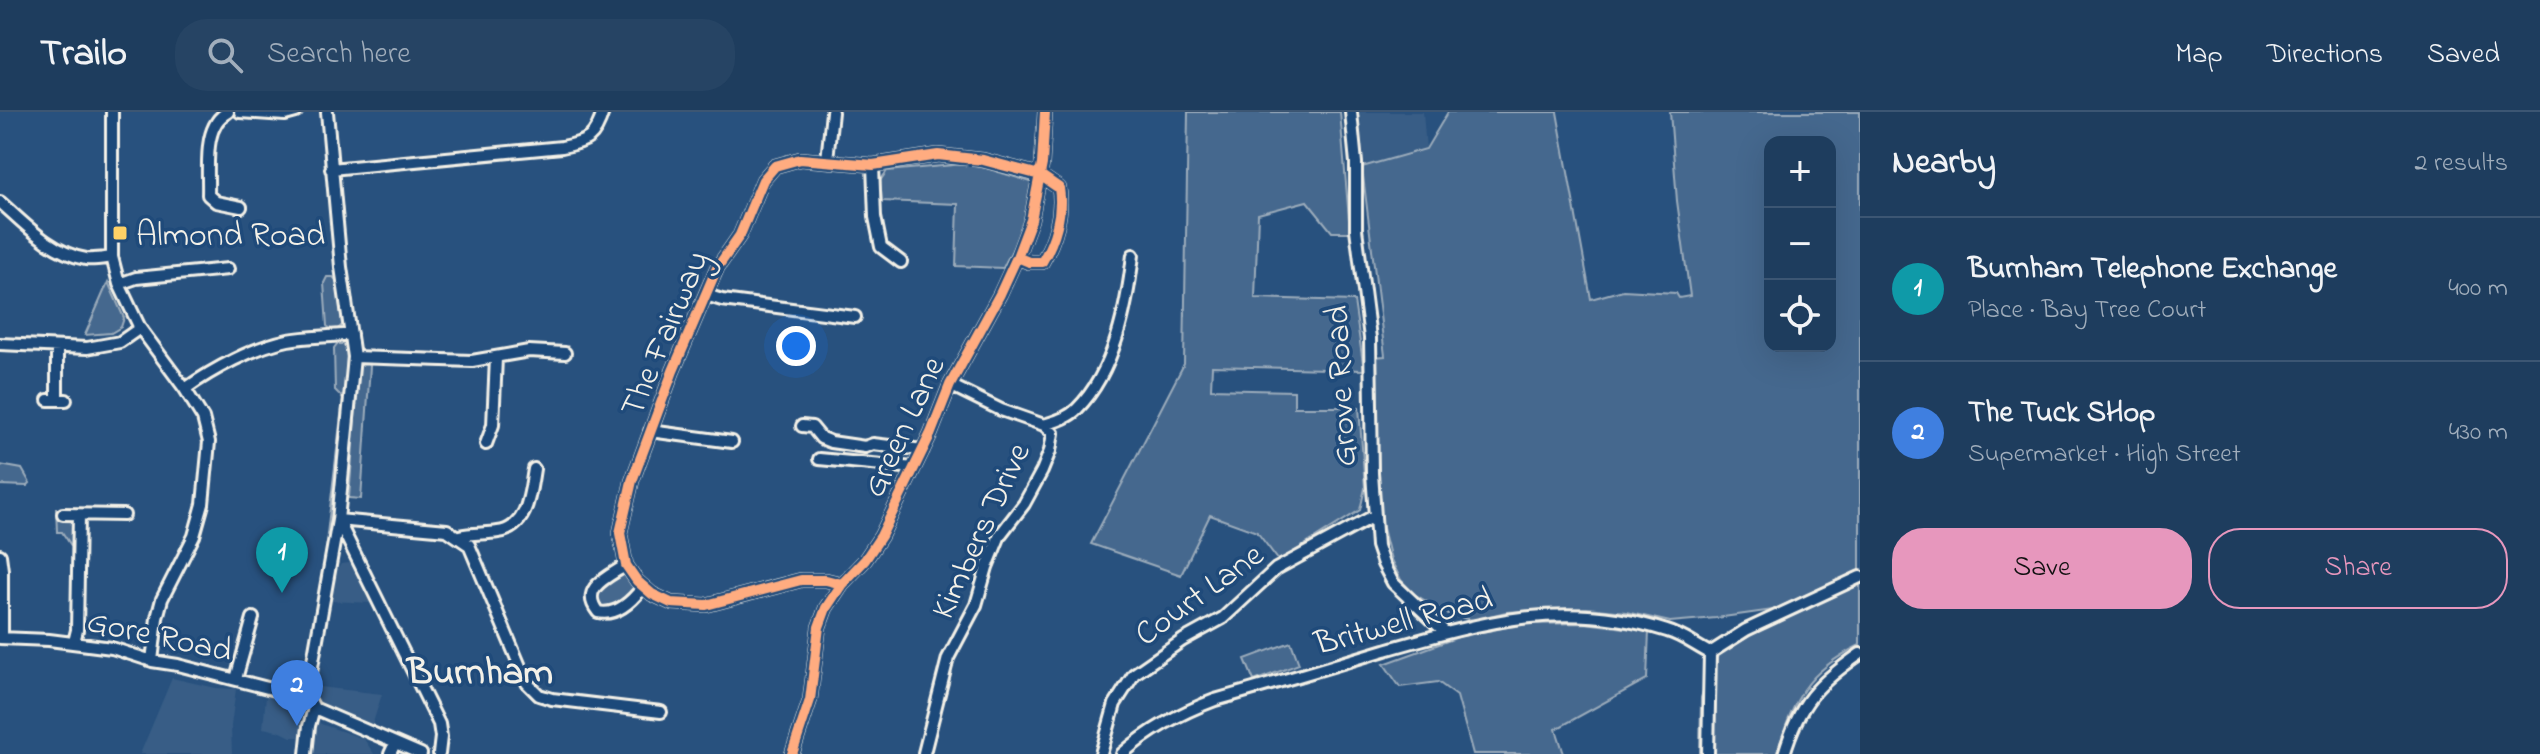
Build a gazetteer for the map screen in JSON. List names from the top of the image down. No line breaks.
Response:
{"streets":{"street":["The Fairway","Grove Road","Green Lane","Kimbers Drive","Court Lane","Britwell Road","Gore Road"]},"crossings":[["The Fairway","Green Lane"],["Grove Road","Court Lane"],["Grove Road","Britwell Road"],["Green Lane","Kimbers Drive"]],"districts":["Burnham"],"places":{"transit":["Almond Road"]},"page":{"header":"Trailo","search":"Search here","nav":["Map","Directions","Saved"],"heading":["Nearby","2 results"],"map_buttons":["+","−"],"list":[{"mark":"1","name":"Burnham Telephone Exchange","note":"Place · Bay Tree Court","value":"400 m"},{"mark":"2","name":"The Tuck SHop","note":"Supermarket · High Street","value":"430 m"}],"buttons":["Save","Share"],"pins":["1","2"]}}
